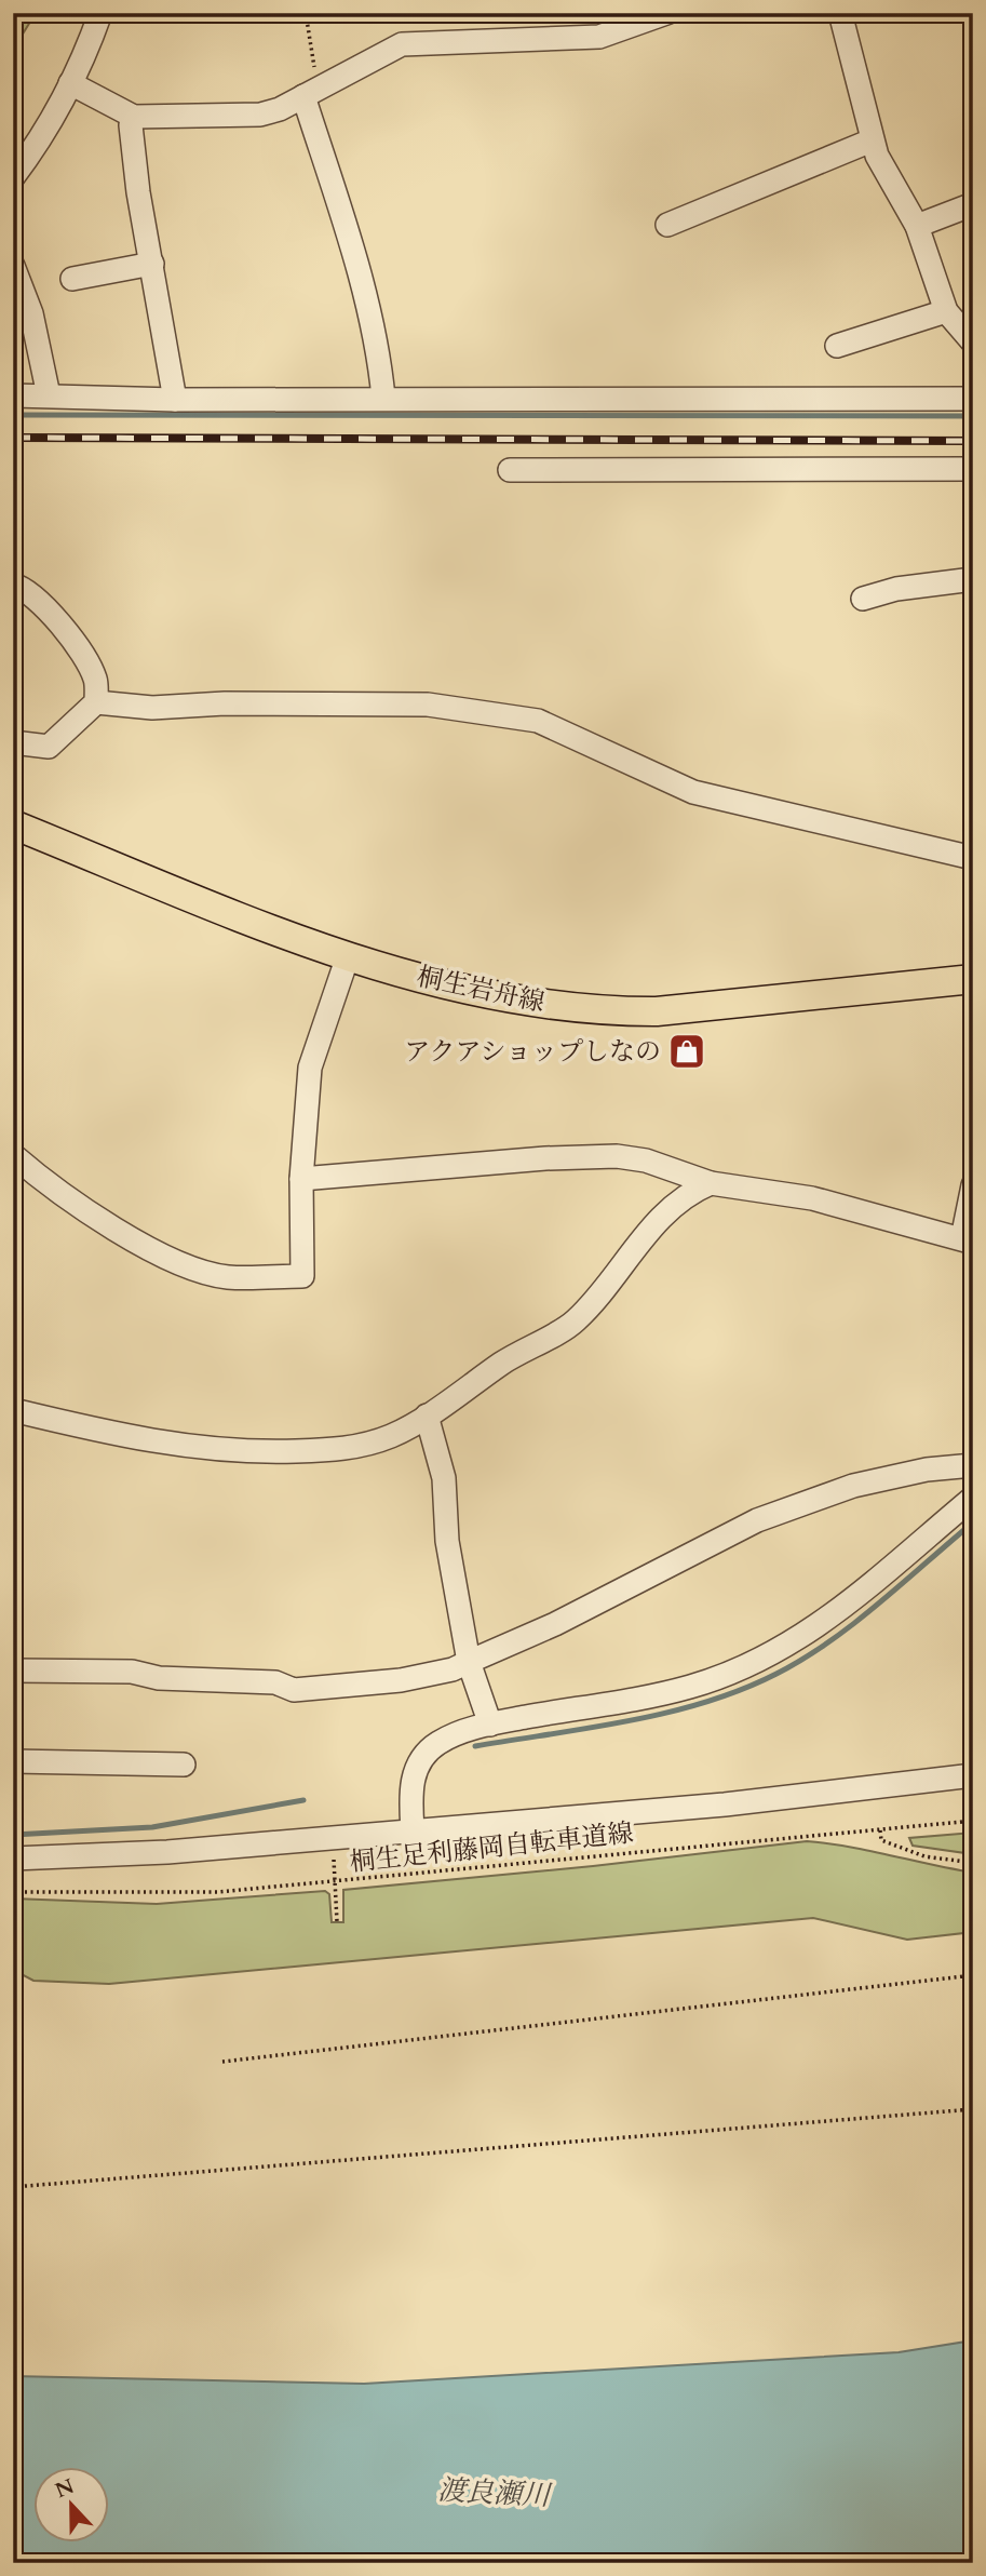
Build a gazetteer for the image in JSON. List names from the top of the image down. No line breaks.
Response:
{"streets":{"main road":["桐生岩舟線"],"path":["桐生足利藤岡自転車道線"]},"water":["渡良瀬川"],"places":{"shop":["アクアショップしなの"]},"north":"top"}
